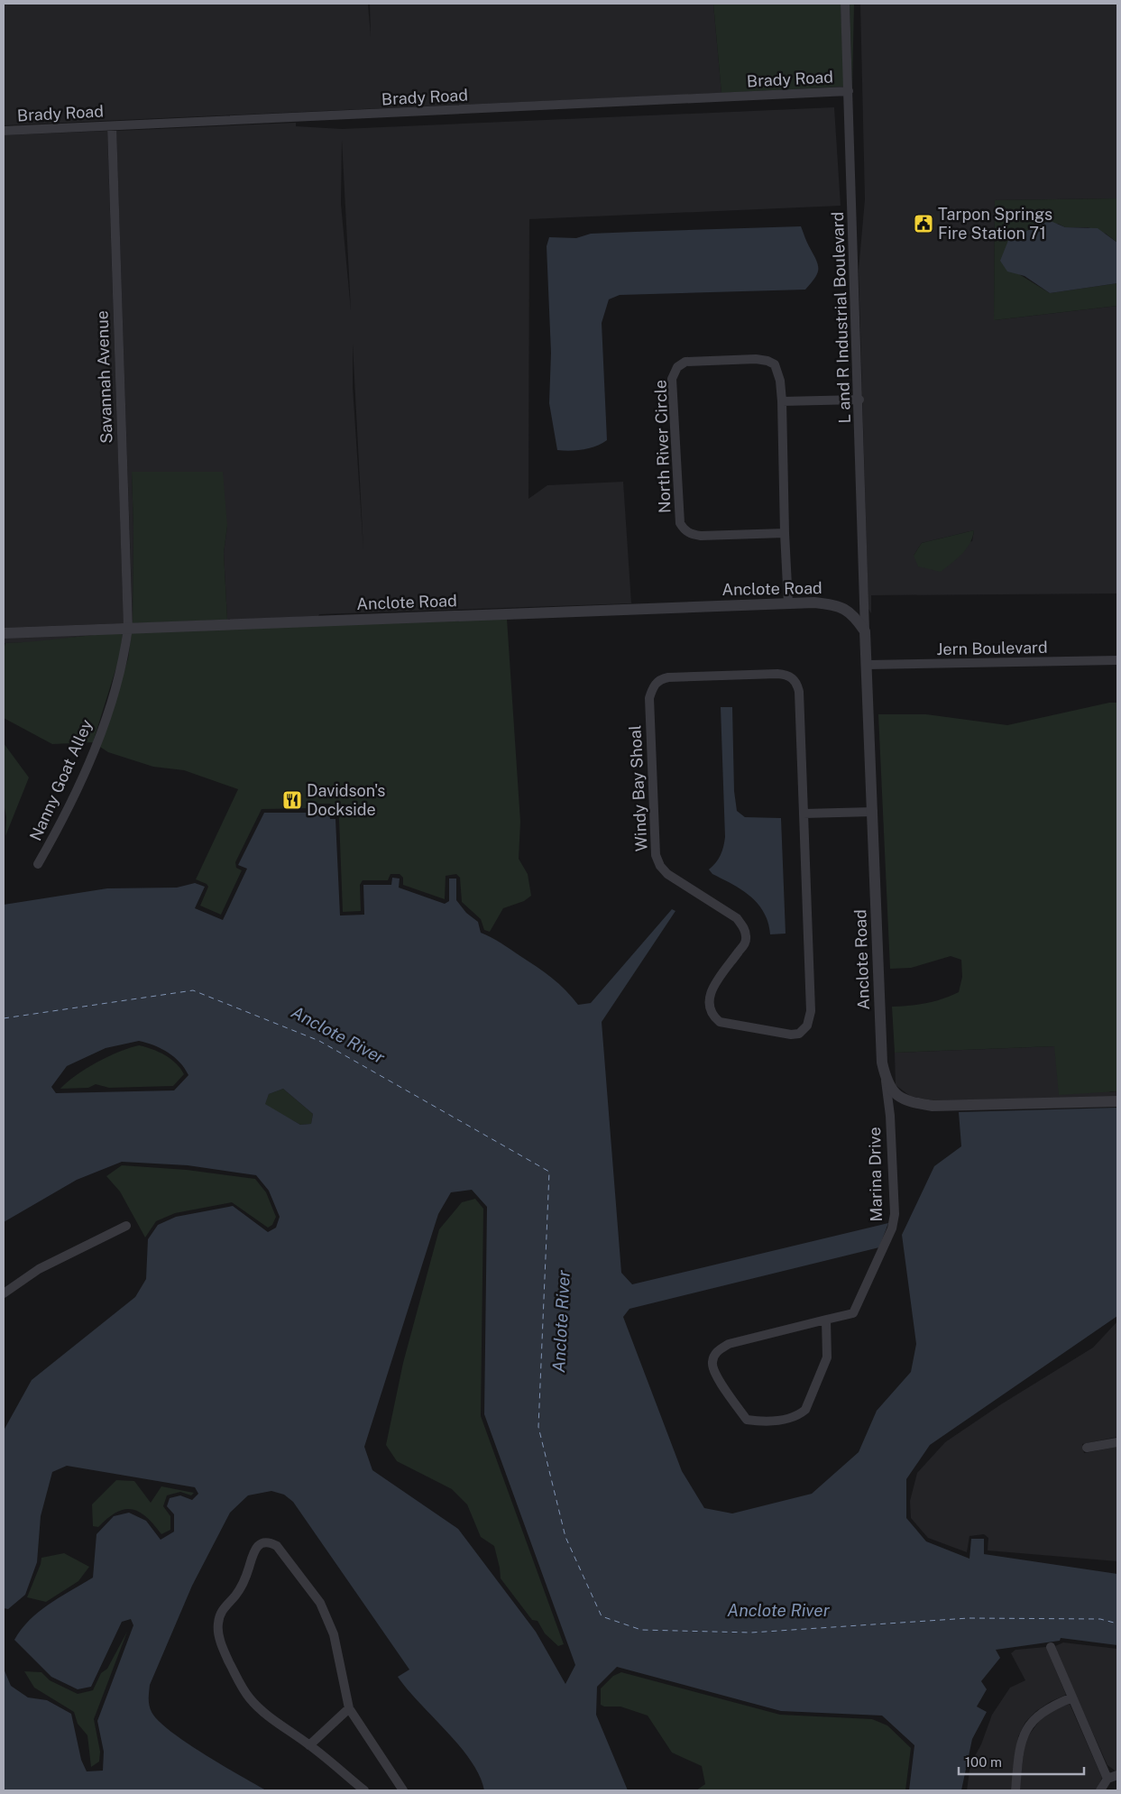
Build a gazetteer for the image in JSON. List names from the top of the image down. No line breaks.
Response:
{"streets":{"street":["Brady Road","L and R Industrial Boulevard","Savannah Avenue","North River Circle","Anclote Road","Jern Boulevard","Nanny Goat Alley","Windy Bay Shoal","Marina Drive"]},"crossings":[["Brady Road","L and R Industrial Boulevard"],["Brady Road","Savannah Avenue"],["L and R Industrial Boulevard","Anclote Road"],["Savannah Avenue","Anclote Road"],["Savannah Avenue","Nanny Goat Alley"],["North River Circle","Anclote Road"],["Anclote Road","Jern Boulevard"],["Anclote Road","Nanny Goat Alley"],["Anclote Road","Marina Drive"]],"water":["Anclote River"],"places":{"public building":["Tarpon Springs Fire Station 71"],"restaurant":["Davidson's Dockside"]},"scale_bar":"100 m"}
